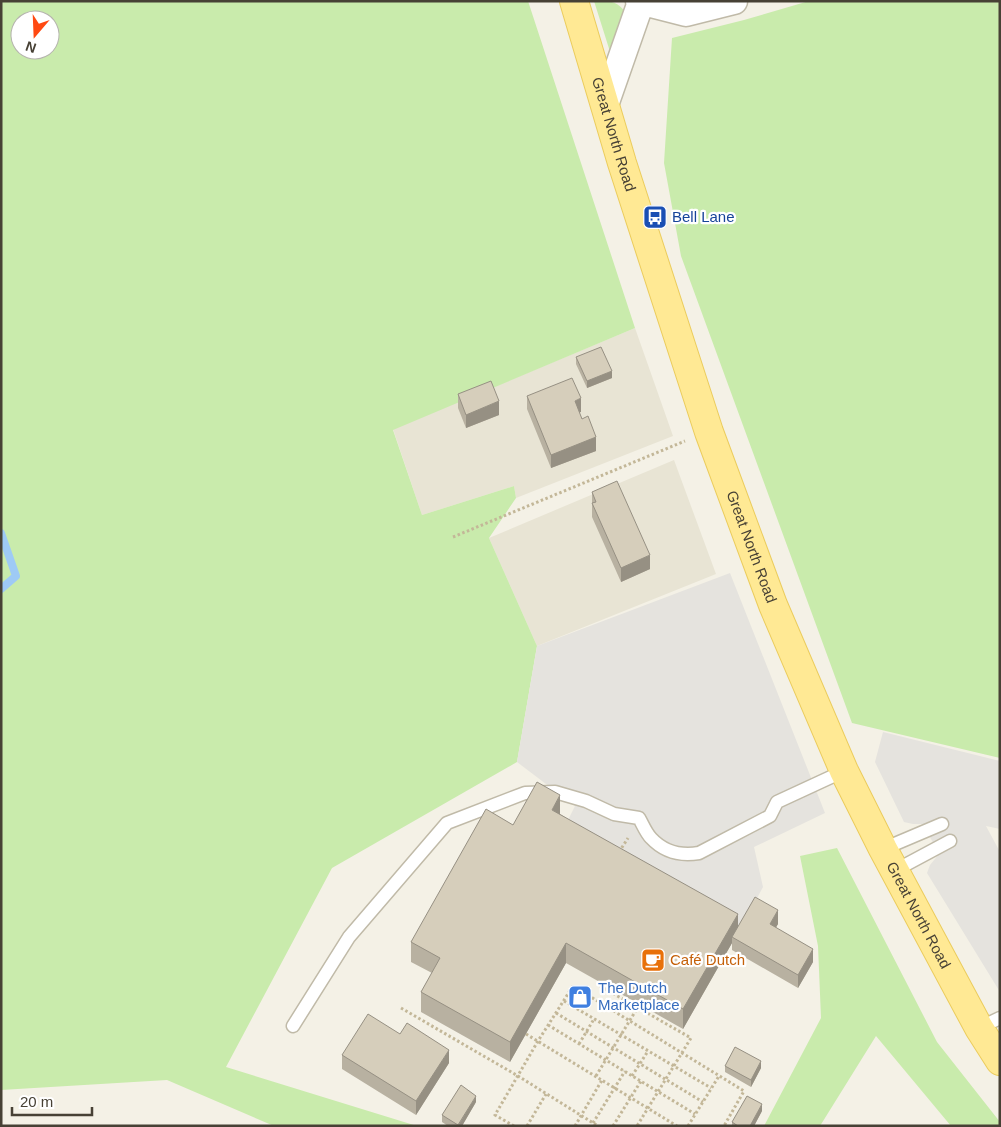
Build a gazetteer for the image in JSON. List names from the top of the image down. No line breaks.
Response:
{"streets":{"main road":["Great North Road"]},"places":{"bus stop":["Bell Lane"],"cafe":["Café Dutch"],"shop":["The Dutch Marketplace"]},"scale_bar":"20 m","north":"bottom"}
